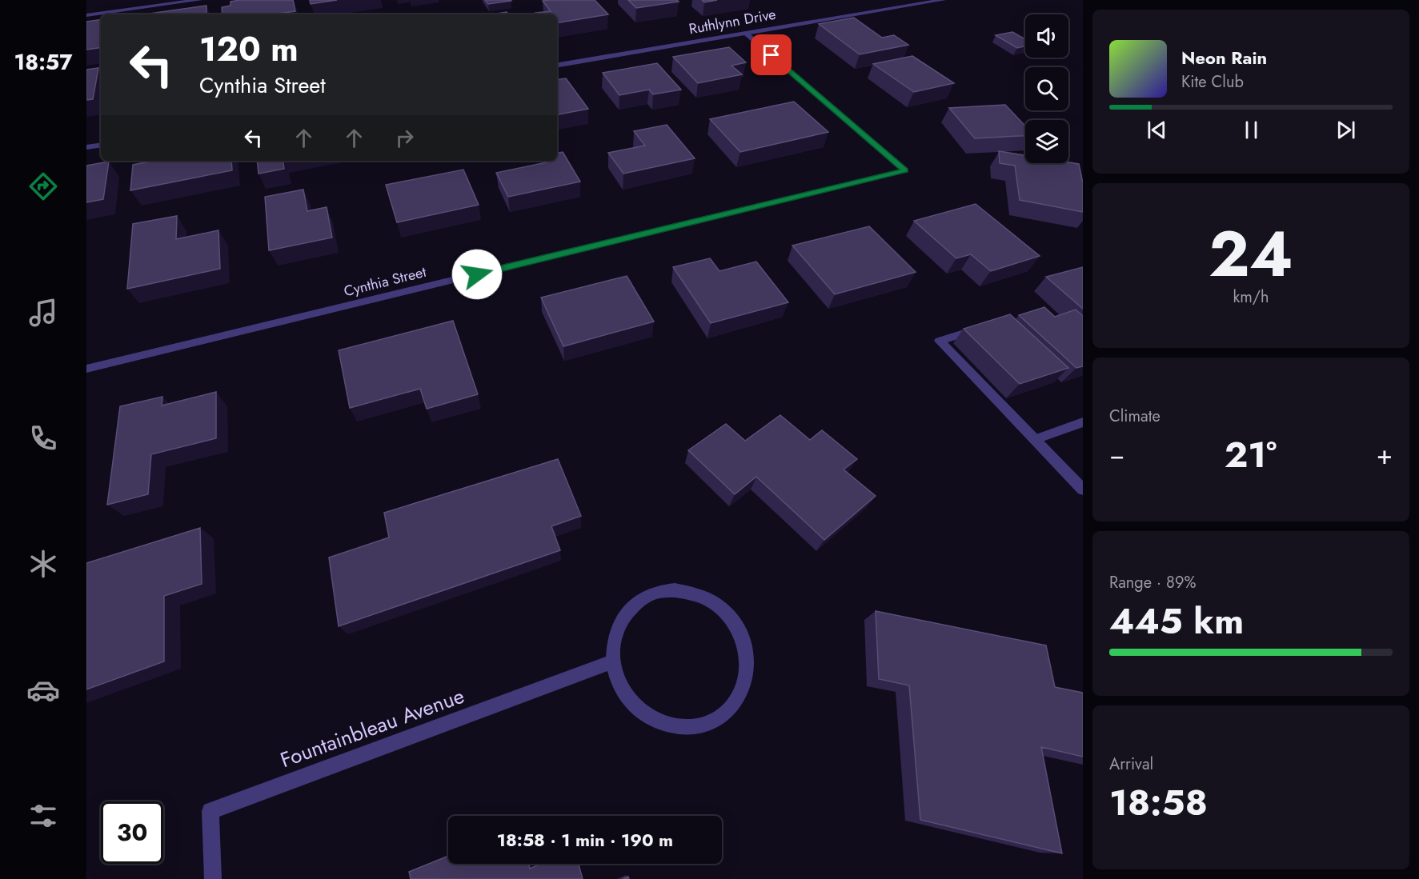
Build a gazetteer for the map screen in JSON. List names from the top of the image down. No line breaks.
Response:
{"streets":{"street":["Ruthlynn Drive","Cynthia Street","Fountainbleau Avenue"]},"crossings":[["Ruthlynn Drive","Cynthia Street"]],"page":{"tabs":"18:57","turn":["120 m","Cynthia Street"],"song":["Neon Rain","Kite Club"],"tile":[["24","km/h"],"Climate",["Range · 89%","445 km"],["Arrival","18:58"]],"heat":["−","21°","+"],"limit":"30","trip":"18:58 · 1 min · 190 m"}}
